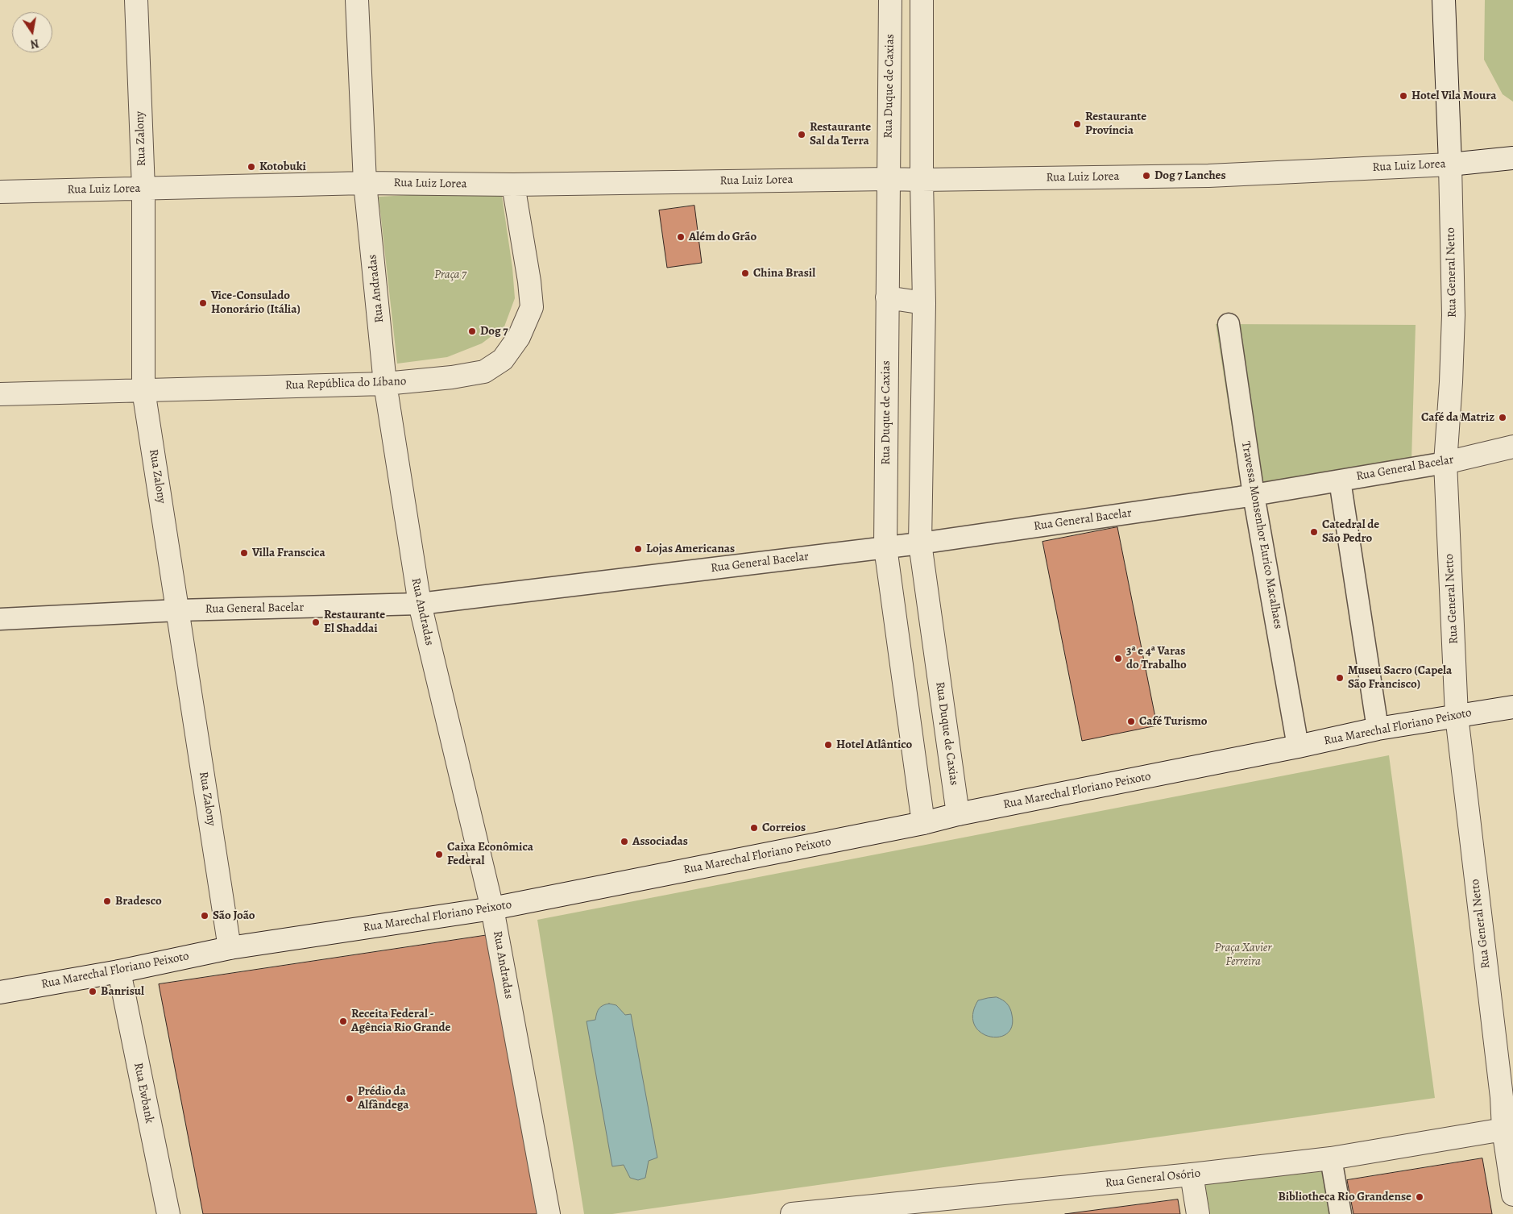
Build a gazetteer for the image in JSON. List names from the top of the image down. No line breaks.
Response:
{"streets":{"street":["Rua Duque de Caxias","Rua Zalony","Rua Luiz Lorea","Rua General Netto","Rua Andradas","Rua República do Líbano","Rua General Bacelar","Travessa Monsenhor Eurico Macalhaes","Rua Marechal Floriano Peixoto","Rua Ewbank","Rua General Osório"]},"crossings":[["Rua Duque de Caxias","Rua Luiz Lorea"],["Rua Duque de Caxias","Rua General Bacelar"],["Rua Duque de Caxias","Rua Marechal Floriano Peixoto"],["Rua Zalony","Rua Luiz Lorea"],["Rua Zalony","Rua República do Líbano"],["Rua Zalony","Rua General Bacelar"],["Rua Zalony","Rua Marechal Floriano Peixoto"],["Rua Luiz Lorea","Rua General Netto"],["Rua Luiz Lorea","Rua Andradas"],["Rua Luiz Lorea","Rua República do Líbano"],["Rua General Netto","Rua General Bacelar"],["Rua General Netto","Rua Marechal Floriano Peixoto"],["Rua General Netto","Rua General Osório"],["Rua Andradas","Rua República do Líbano"],["Rua Andradas","Rua General Bacelar"],["Rua Andradas","Rua Marechal Floriano Peixoto"],["Rua General Bacelar","Travessa Monsenhor Eurico Macalhaes"],["Travessa Monsenhor Eurico Macalhaes","Rua Marechal Floriano Peixoto"],["Rua Marechal Floriano Peixoto","Rua Ewbank"]],"parks":["Praça 7","Praça Xavier Ferreira"],"places":["Hotel Vila Moura","Restaurante Província","Restaurante Sal da Terra","Kotobuki","Dog 7 Lanches","Além do Grão","China Brasil","Vice-Consulado Honorário (Itália)","Dog 7","Café da Matriz","Catedral de São Pedro","Lojas Americanas","Villa Franscica","Restaurante El Shaddai","3ª e 4ª Varas do Trabalho","Museu Sacro (Capela São Francisco)","Café Turismo","Hotel Atlântico","Correios","Associadas","Caixa Econômica Federal","Bradesco","São João","Banrisul","Receita Federal - Agência Rio Grande","Prédio da Alfândega","Bibliotheca Rio Grandense"],"north":"bottom"}
